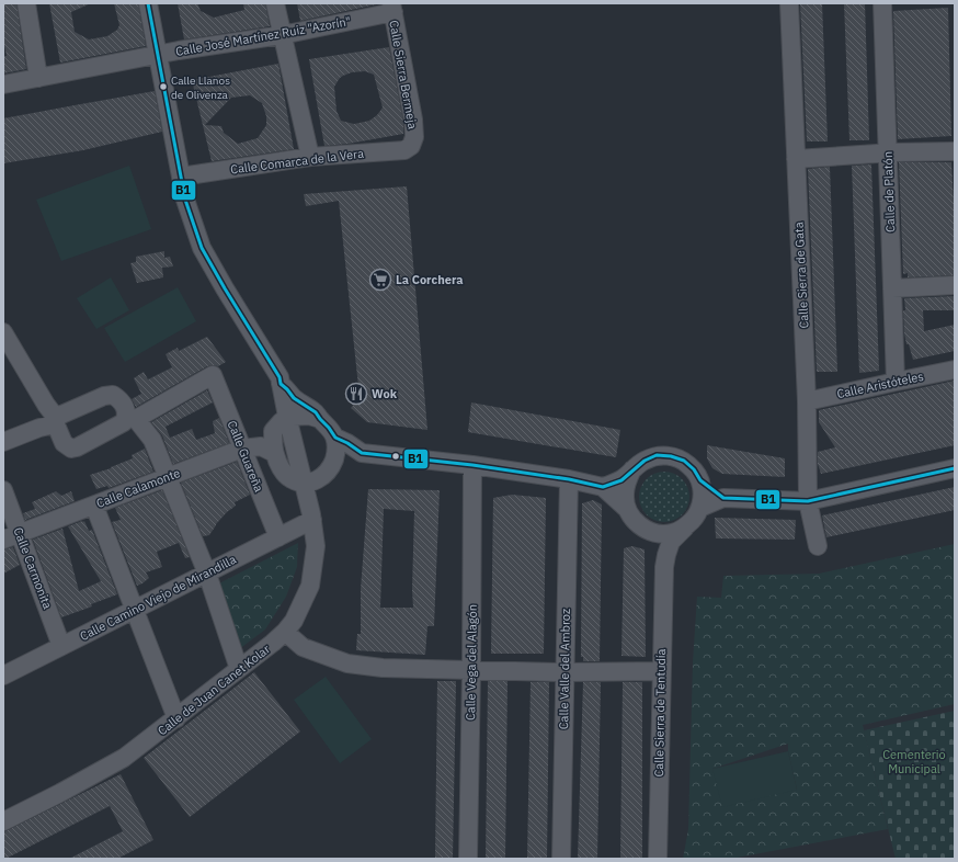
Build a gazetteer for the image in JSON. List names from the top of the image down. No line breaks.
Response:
{"streets":{"street":["Calle José Martínez Ruiz \"Azorín\"","Calle Sierra Bermeja","Calle Comarca de la Vera","Calle de Platón","Calle Sierra de Gata","Calle Aristóteles","Calle Guareña","Calle Calamonte","Calle Carmonita","Calle Camino Viejo de Mirandilla","Calle Vega del Alagón","Calle Valle del Ambroz","Calle de Juan Canet Kolar","Calle Sierra de Tentudía"]},"crossings":[["Calle José Martínez Ruiz \"Azorín\"","Calle Sierra Bermeja"],["Calle Sierra Bermeja","Calle Comarca de la Vera"],["Calle de Platón","Calle Aristóteles"],["Calle Sierra de Gata","Calle Aristóteles"],["Calle Guareña","Calle Calamonte"],["Calle Guareña","Calle Camino Viejo de Mirandilla"],["Calle Calamonte","Calle Carmonita"],["Calle Carmonita","Calle Camino Viejo de Mirandilla"],["Calle Camino Viejo de Mirandilla","Calle de Juan Canet Kolar"]],"parks":["Cementerio Municipal"],"places":{"other":["Calle Llanos de Olivenza"],"supermarket":["La Corchera"],"restaurant":["Wok"]},"lines":["transit line B1"]}
